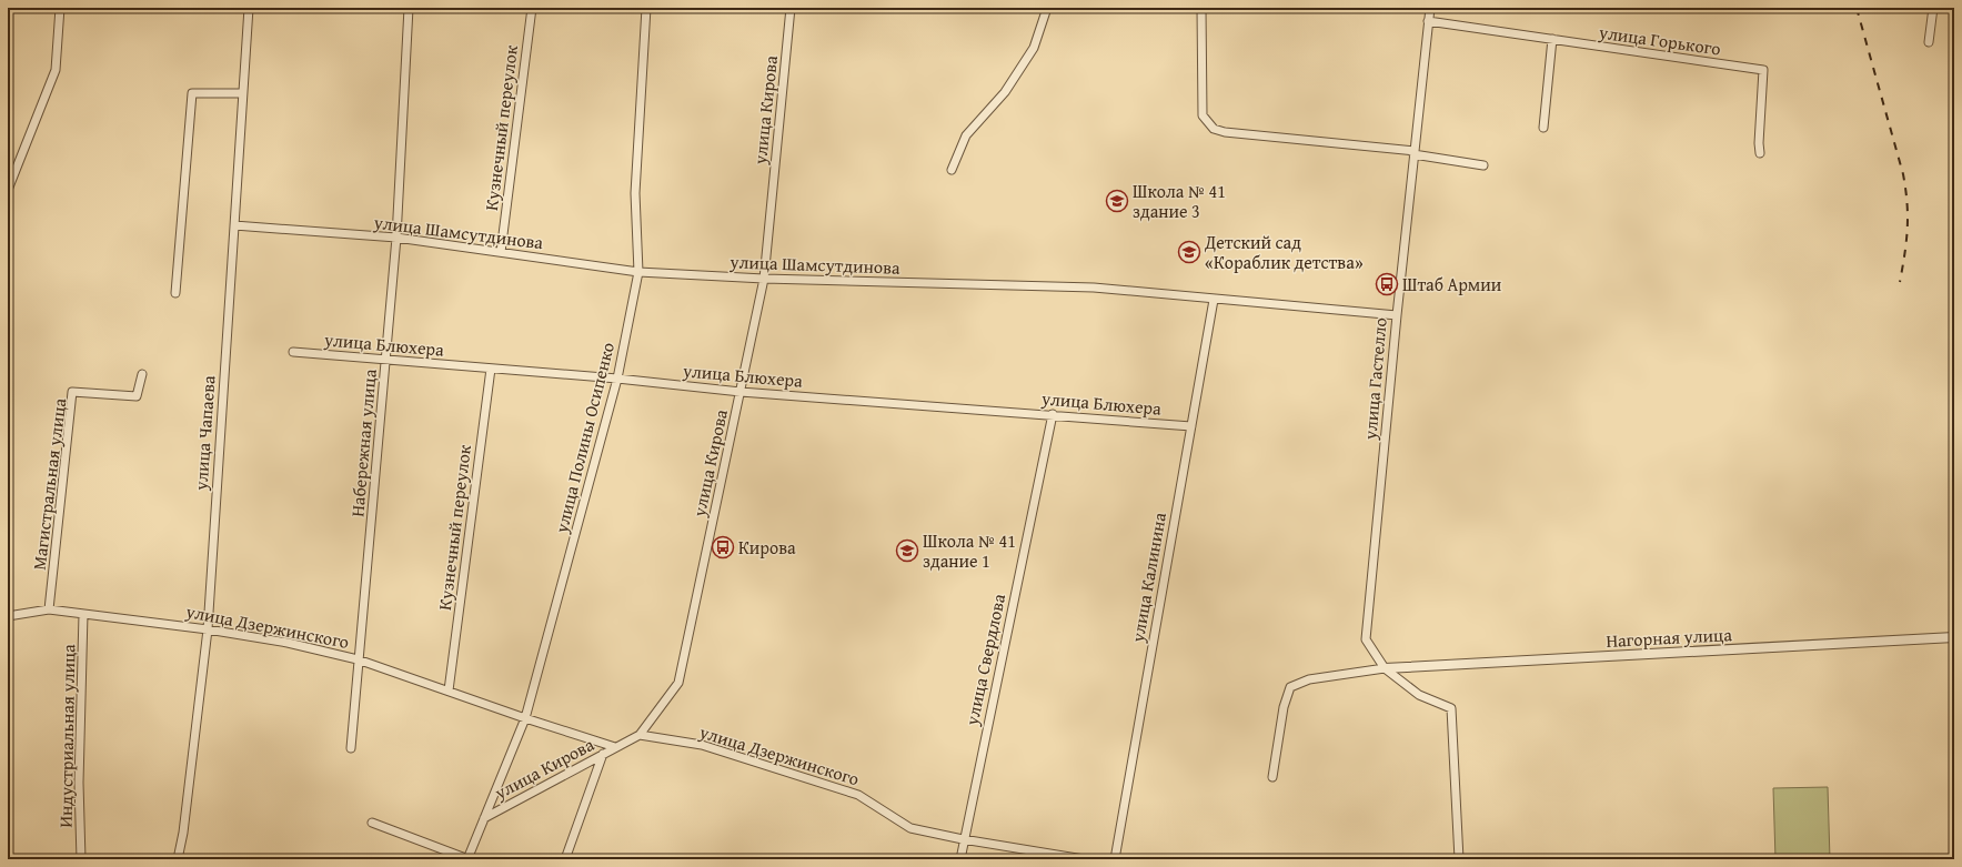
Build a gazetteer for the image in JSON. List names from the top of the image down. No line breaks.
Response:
{"streets":{"street":["улица Горького","улица Кирова","Кузнечный переулок","улица Шамсутдинова","улица Блюхера","улица Гастелло","улица Чапаева","улица Полины Осипенко","Набережная улица","Магистральная улица","улица Калинина","улица Дзержинского","Нагорная улица","улица Свердлова","Индустриальная улица"]},"crossings":[["улица Горького","улица Гастелло"],["улица Кирова","улица Шамсутдинова"],["улица Кирова","улица Блюхера"],["улица Кирова","улица Полины Осипенко"],["улица Кирова","улица Дзержинского"],["Кузнечный переулок","улица Шамсутдинова"],["Кузнечный переулок","улица Блюхера"],["Кузнечный переулок","улица Дзержинского"],["улица Шамсутдинова","улица Гастелло"],["улица Шамсутдинова","улица Чапаева"],["улица Шамсутдинова","улица Полины Осипенко"],["улица Шамсутдинова","Набережная улица"],["улица Шамсутдинова","улица Калинина"],["улица Блюхера","улица Полины Осипенко"],["улица Блюхера","Набережная улица"],["улица Блюхера","улица Калинина"],["улица Блюхера","улица Свердлова"],["улица Гастелло","Нагорная улица"],["улица Чапаева","улица Дзержинского"],["улица Полины Осипенко","улица Дзержинского"],["Набережная улица","улица Дзержинского"],["Магистральная улица","улица Дзержинского"],["улица Дзержинского","улица Свердлова"],["улица Дзержинского","Индустриальная улица"]],"places":{"school or university":["Школа № 41 здание 3","Детский сад «Кораблик детства»","Школа № 41 здание 1"],"bus stop":["Штаб Армии","Кирова"]}}
